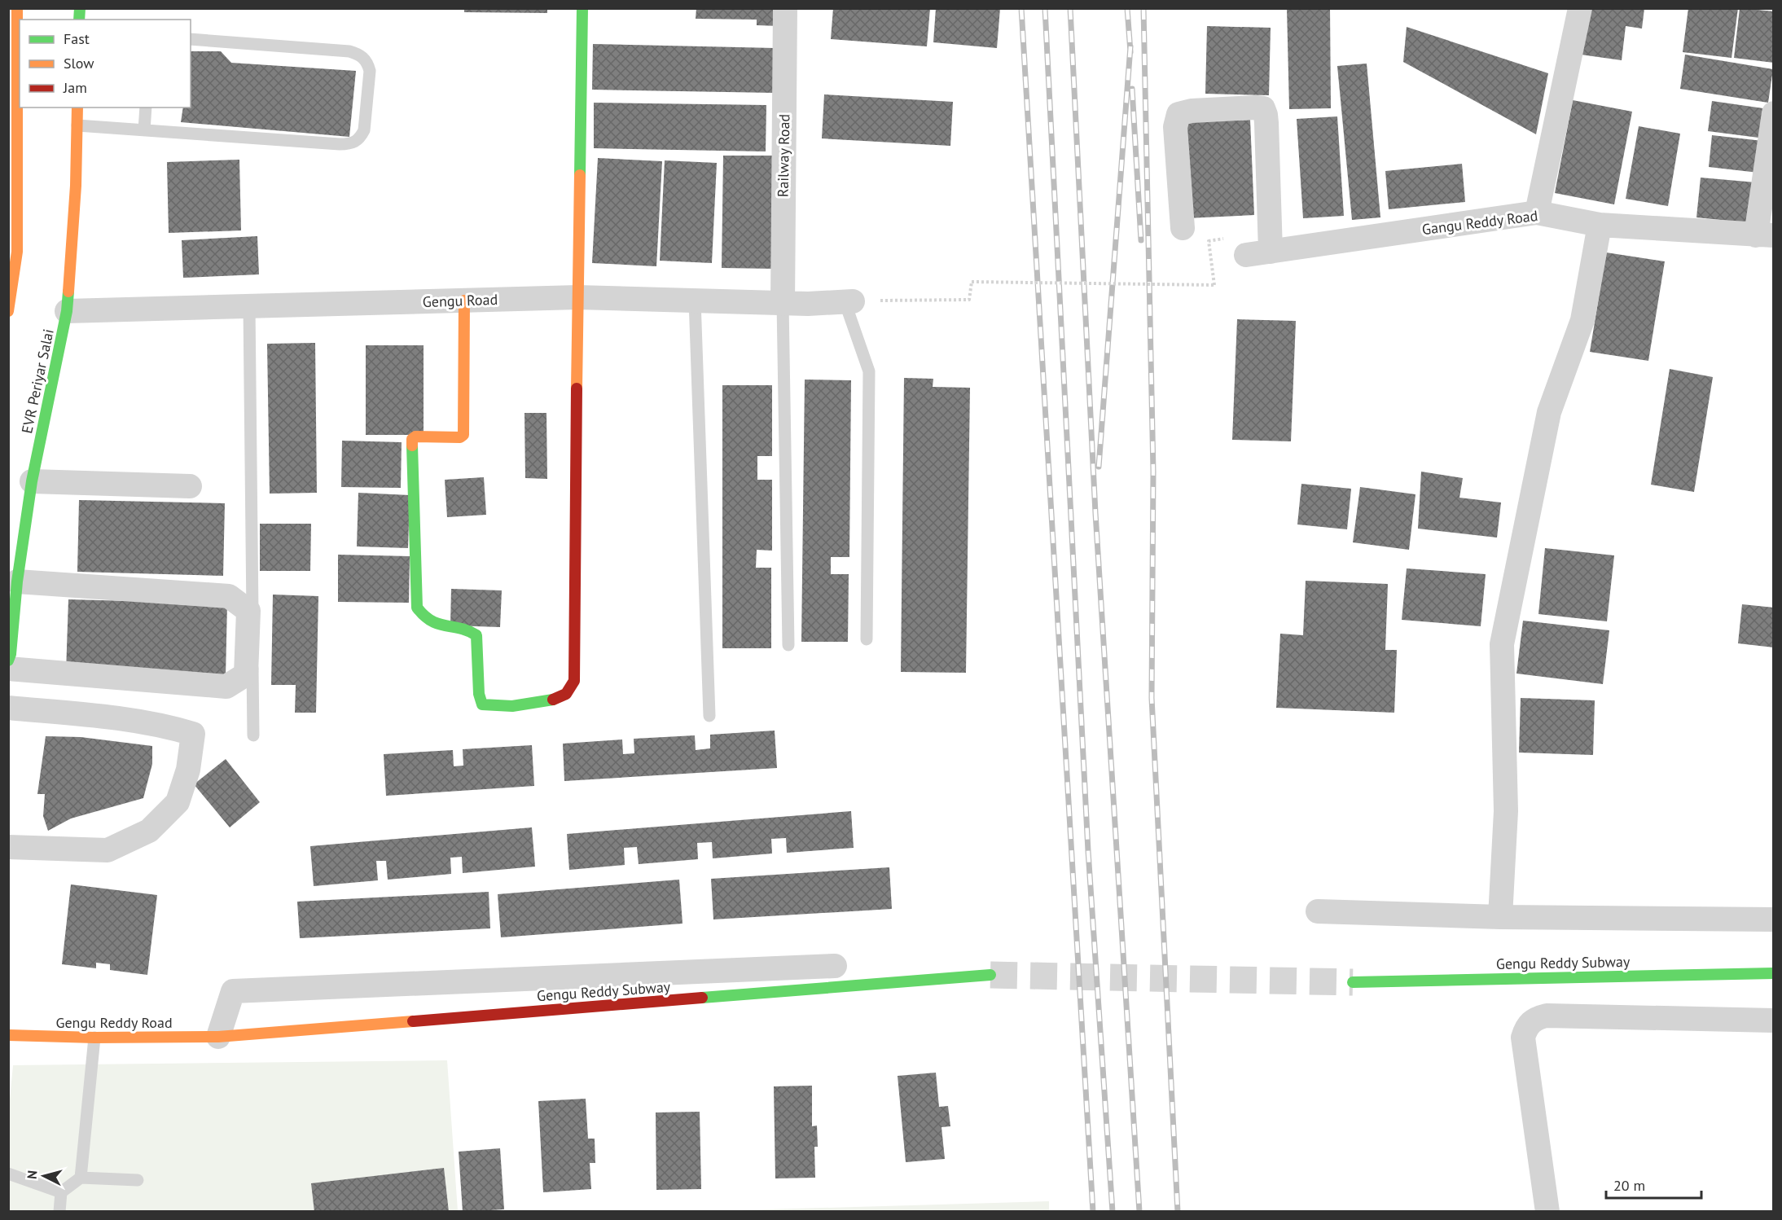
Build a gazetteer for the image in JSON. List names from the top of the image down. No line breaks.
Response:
{"streets":{"main road":["EVR Periyar Salai","Gengu Reddy Subway","Gengu Reddy Road"],"street":["Railway Road","Gangu Reddy Road","Gengu Road"]},"crossings":[["Railway Road","Gengu Road"],["Gengu Road","EVR Periyar Salai"],["Gengu Reddy Subway","Gengu Reddy Road"]],"legend":["Fast","Slow","Jam"],"scale_bar":"20 m","north":"left"}
